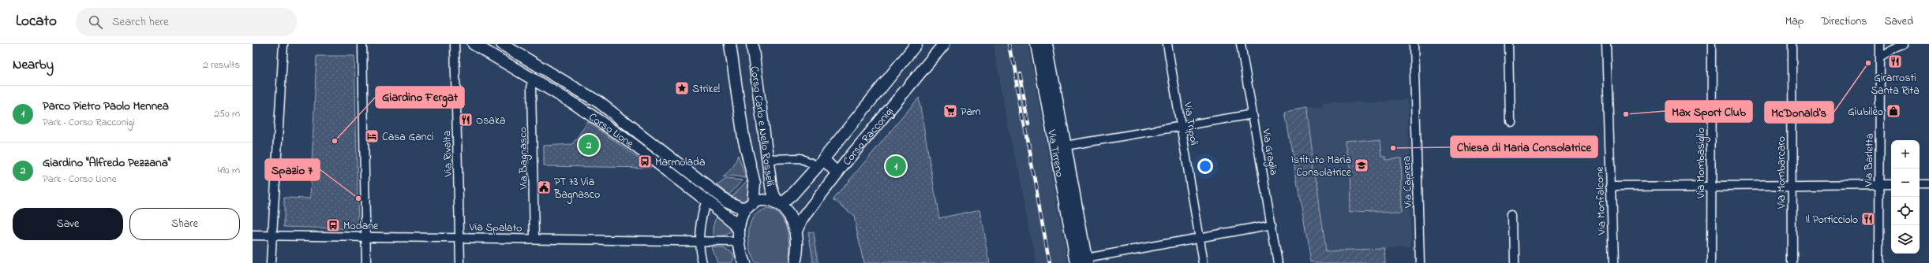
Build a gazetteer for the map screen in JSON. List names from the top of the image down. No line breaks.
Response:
{"streets":{"street":["Via Tripoli","Corso Carlo e Nello Rosselli","Corso Lione","Corso Racconigi","Via Graglia","Via Rivalta","Via Tirreno","Via Bagnasco","Via Barletta","Via Mombasiglio","Via Mombarcaro","Via Caprera","Via Monfalcone","Via Spalato"]},"crossings":[["Via Tripoli","Via Tirreno"],["Corso Carlo e Nello Rosselli","Corso Lione"],["Corso Carlo e Nello Rosselli","Corso Racconigi"],["Corso Lione","Via Bagnasco"],["Via Graglia","Via Tirreno"],["Via Rivalta","Via Spalato"],["Via Bagnasco","Via Spalato"]],"places":{"restaurant":["Girarrosti Santa Rita","Osaka","Il Porticciolo"],"other":["McDonald's","Max Sport Club","Giardino Fergat","Chiesa di Maria Consolatrice","Spazio 7"],"place":["Strike!"],"supermarket":["Pam"],"shop":["Giubileo"],"hotel":["Casa Ganci"],"bus stop":["Marmolada","Modane"],"school or university":["Istituto Maria Consolatrice"],"public building":["PT 73 Via Bagnasco"]},"page":{"header":"Locato","search":"Search here","nav":["Map","Directions","Saved"],"heading":["Nearby","2 results"],"list":[{"mark":"1","name":"Parco Pietro Paolo Mennea","note":"Park · Corso Racconigi","value":"250 m"},{"mark":"2","name":"Giardino \"Alfredo Pezzana\"","note":"Park · Corso Lione","value":"490 m"}],"pins":["2","1"],"map_buttons":["+","−"],"buttons":["Save","Share"]}}
